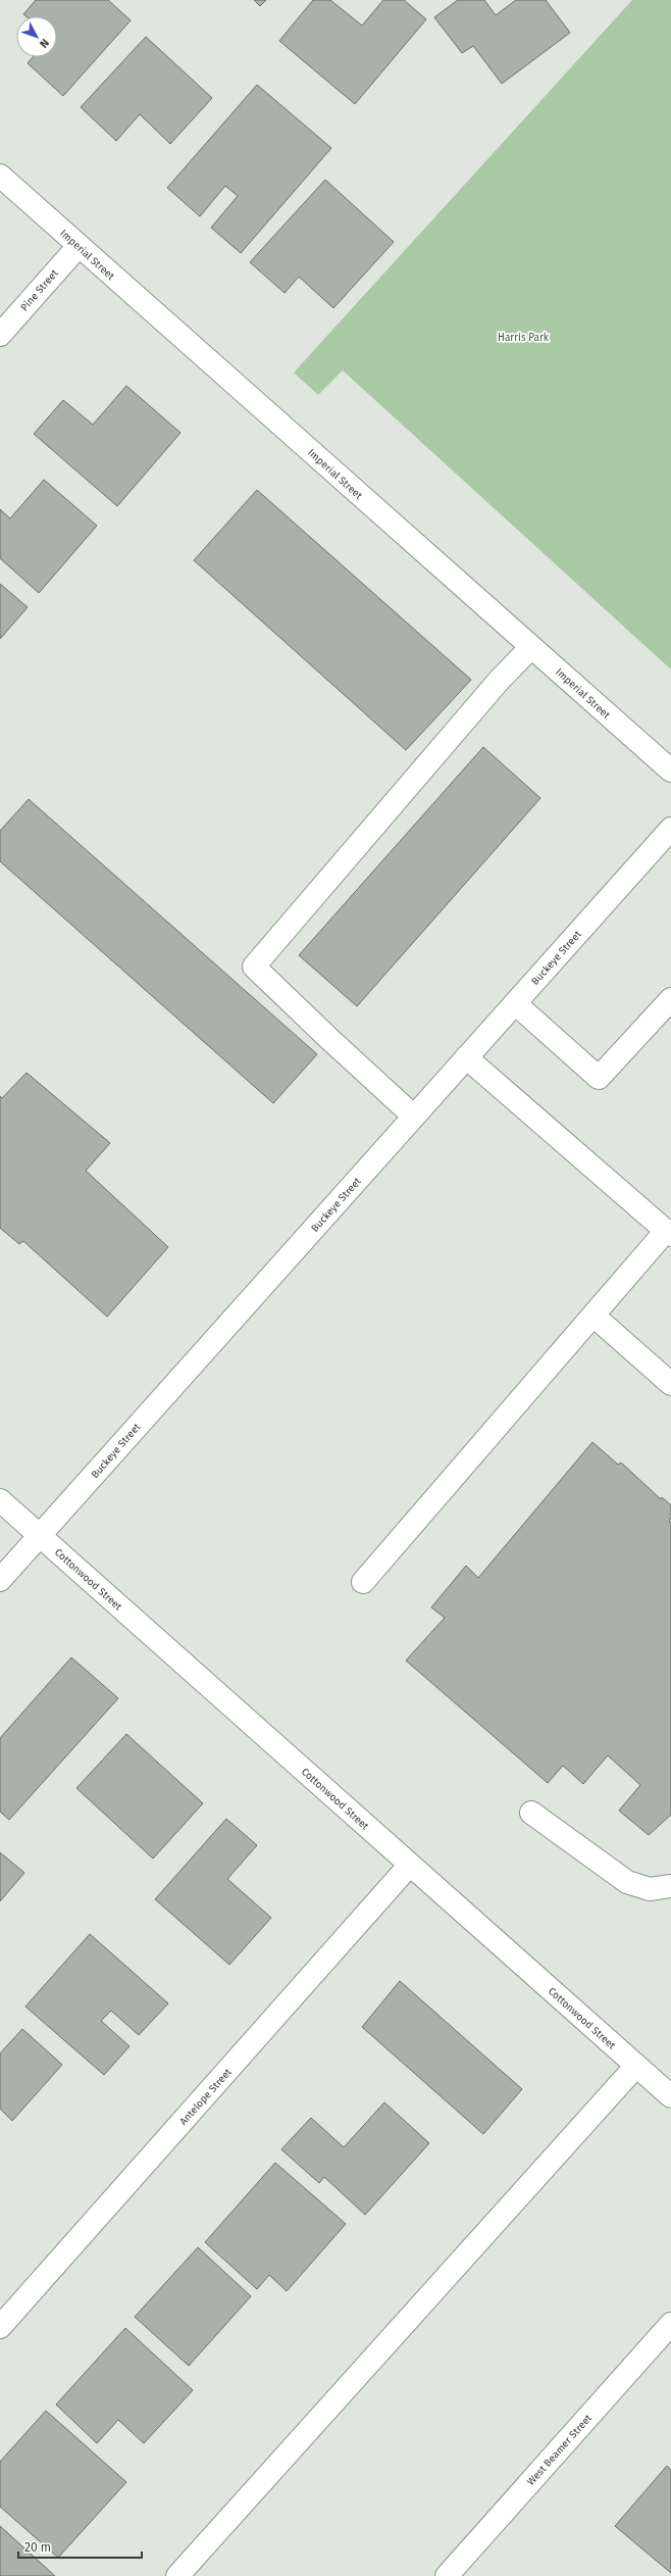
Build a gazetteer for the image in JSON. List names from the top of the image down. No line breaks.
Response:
{"streets":{"street":["Imperial Street","Pine Street","Buckeye Street","Cottonwood Street","Antelope Street","West Beamer Street"]},"crossings":[["Imperial Street","Pine Street"],["Buckeye Street","Cottonwood Street"],["Cottonwood Street","Antelope Street"]],"parks":["Harris Park"],"scale_bar":"20 m","north":"bottom right"}
